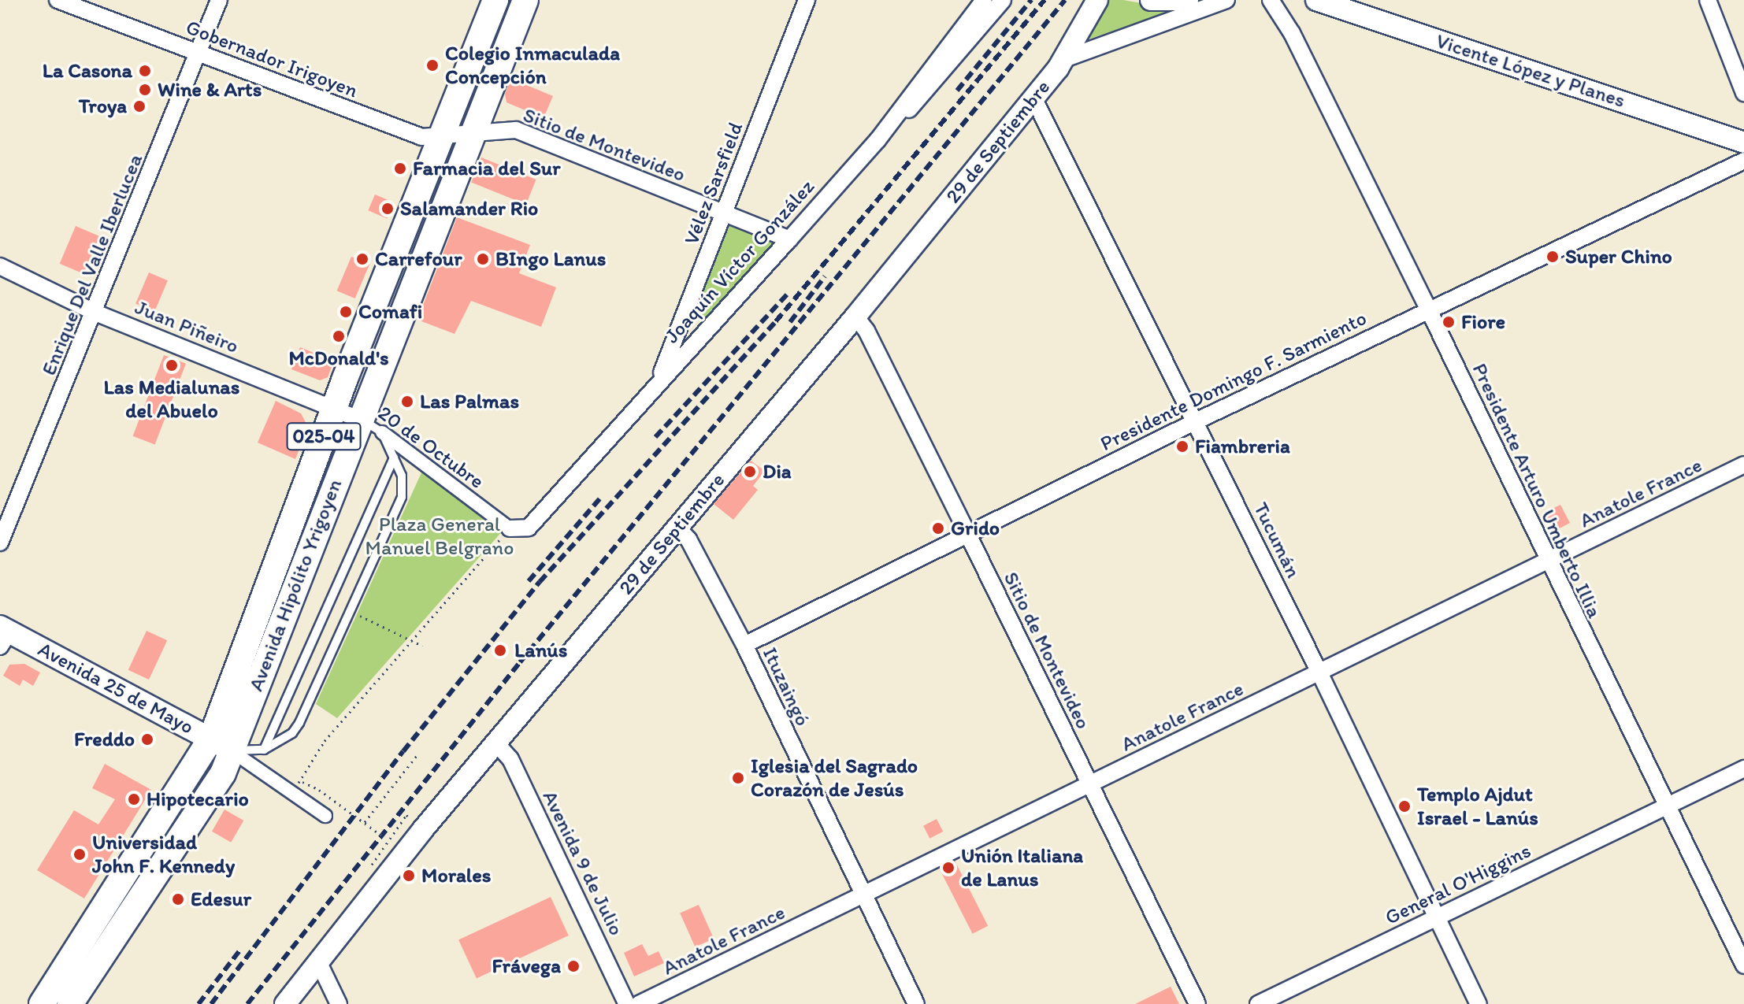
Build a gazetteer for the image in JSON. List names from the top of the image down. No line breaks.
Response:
{"streets":{"main road":["025-04","Avenida Hipólito Yrigoyen","Avenida 25 de Mayo"],"street":["Gobernador Irigoyen","Vicente López y Planes","29 de Septiembre","Sitio de Montevideo","Vélez Sarsfield","Joaquín Víctor González","Enrique Del Valle Iberlucea","Juan Piñeiro","Presidente Domingo F. Sarmiento","20 de Octubre","Presidente Arturo Umberto Illia","Anatole France","Tucumán","Ituzaingó","Avenida 9 de Julio","General O'Higgins"]},"crossings":[["Gobernador Irigoyen","Sitio de Montevideo"],["Gobernador Irigoyen","Enrique Del Valle Iberlucea"],["Gobernador Irigoyen","Avenida Hipólito Yrigoyen"],["29 de Septiembre","Sitio de Montevideo"],["29 de Septiembre","Tucumán"],["29 de Septiembre","Ituzaingó"],["29 de Septiembre","Avenida 9 de Julio"],["Sitio de Montevideo","Vélez Sarsfield"],["Sitio de Montevideo","Joaquín Víctor González"],["Sitio de Montevideo","Presidente Domingo F. Sarmiento"],["Sitio de Montevideo","Anatole France"],["Sitio de Montevideo","Avenida Hipólito Yrigoyen"],["Vélez Sarsfield","Joaquín Víctor González"],["Joaquín Víctor González","20 de Octubre"],["Enrique Del Valle Iberlucea","Juan Piñeiro"],["Juan Piñeiro","20 de Octubre"],["Juan Piñeiro","Avenida Hipólito Yrigoyen"],["Presidente Domingo F. Sarmiento","Presidente Arturo Umberto Illia"],["Presidente Domingo F. Sarmiento","Tucumán"],["Presidente Domingo F. Sarmiento","Ituzaingó"],["20 de Octubre","Avenida Hipólito Yrigoyen"],["Presidente Arturo Umberto Illia","Anatole France"],["Presidente Arturo Umberto Illia","General O'Higgins"],["Anatole France","Tucumán"],["Anatole France","Ituzaingó"],["Tucumán","General O'Higgins"],["Avenida Hipólito Yrigoyen","Avenida 25 de Mayo"]],"parks":["Plaza General Manuel Belgrano"],"places":["Colegio Inmaculada Concepción","La Casona","Wine & Arts","Troya","Farmacia del Sur","Salamander Rio","Super Chino","Carrefour","BIngo Lanus","Comafi","Fiore","McDonald's","Las Medialunas del Abuelo","Las Palmas","Fiambreria","Dia","Grido","Lanús","Freddo","Iglesia del Sagrado Corazón de Jesús","Hipotecario","Templo Ajdut Israel - Lanús","Universidad John F. Kennedy","Unión Italiana de Lanus","Morales","Edesur","Frávega"]}
